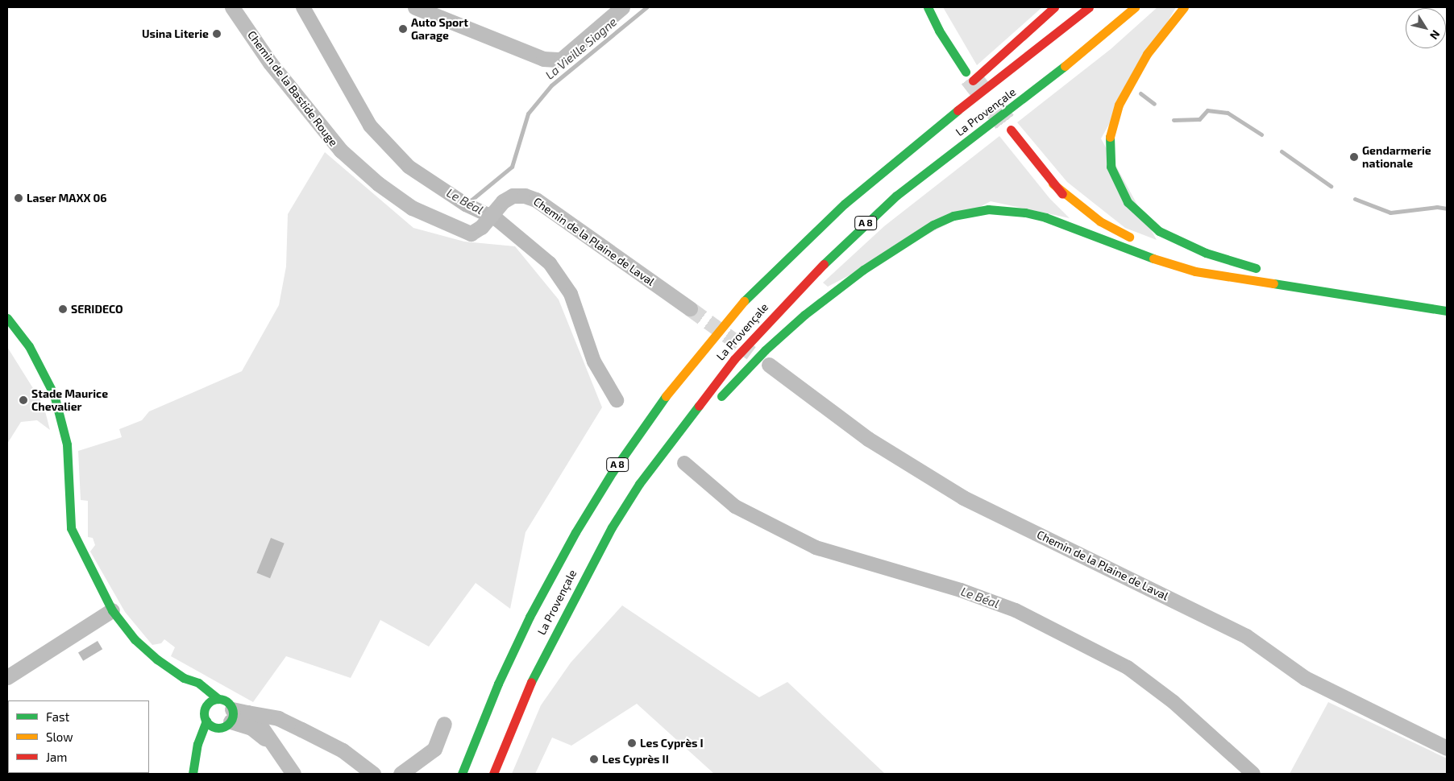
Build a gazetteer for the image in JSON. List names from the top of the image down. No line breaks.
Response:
{"streets":{"main road":["La Provençale","A 8"],"street":["Chemin de la Bastide Rouge","Chemin de la Plaine de Laval"]},"crossings":[["Chemin de la Bastide Rouge","Chemin de la Plaine de Laval"]],"water":["La Vieille Siagne","Le Béal"],"places":["Auto Sport Garage","Usina Literie","Gendarmerie nationale","Laser MAXX 06","SERIDECO","Stade Maurice Chevalier","Les Cyprès I","Les Cyprès II"],"legend":["Fast","Slow","Jam"],"north":"bottom right"}
